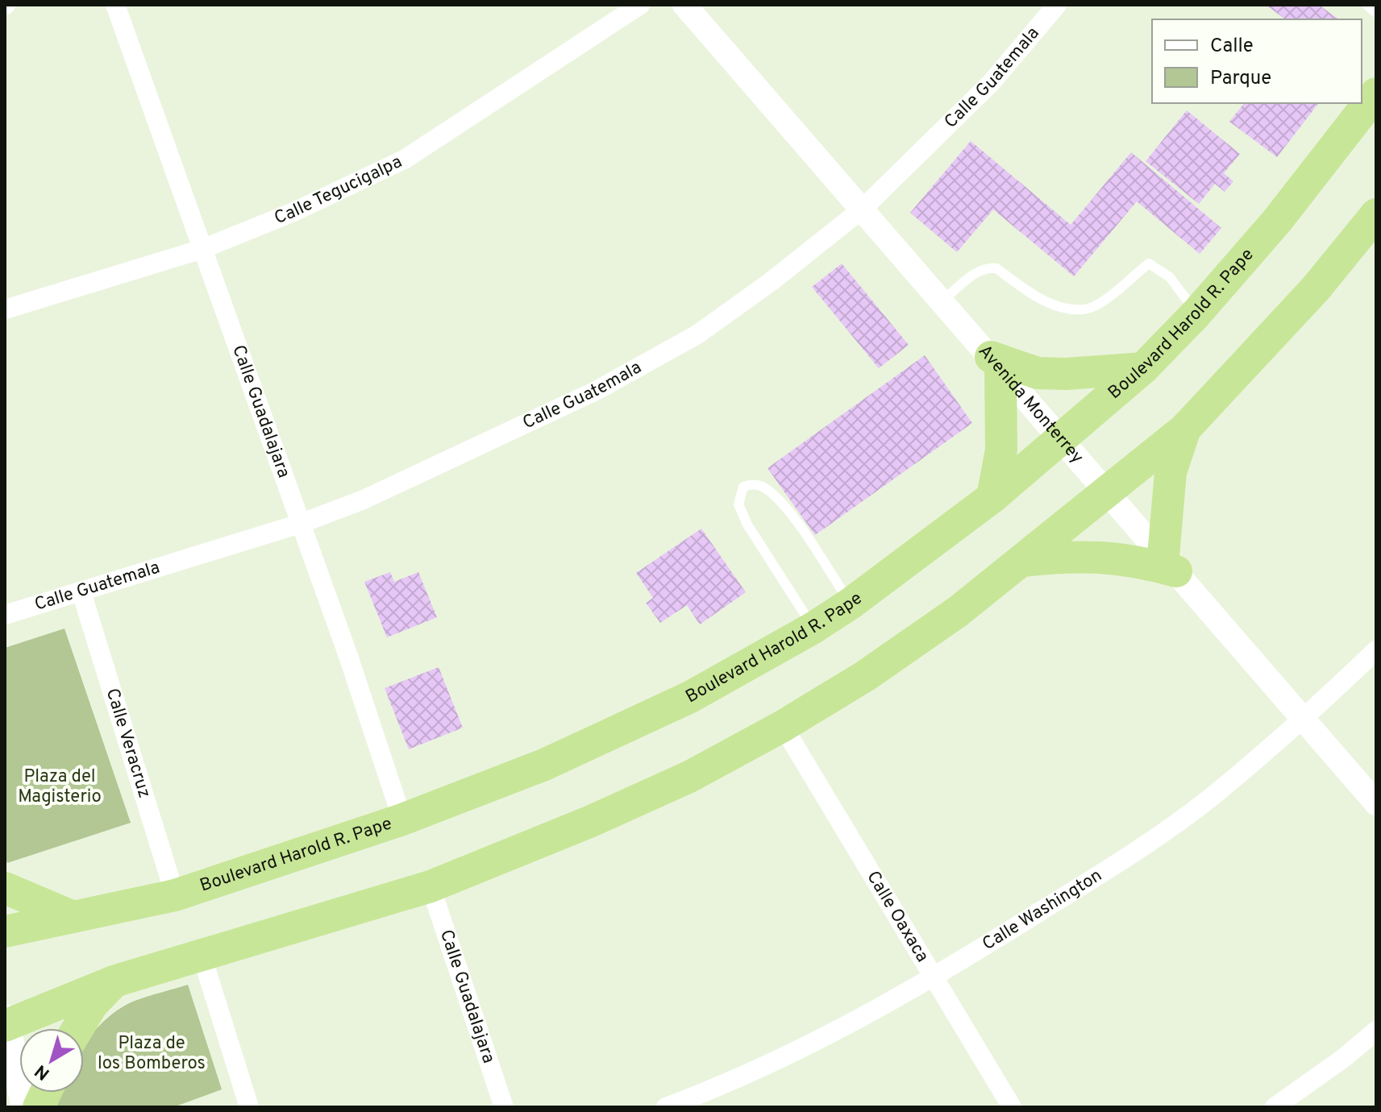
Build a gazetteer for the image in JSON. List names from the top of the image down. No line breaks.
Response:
{"streets":{"highway":["Boulevard Harold R. Pape"],"street":["Calle Guatemala","Calle Tegucigalpa","Avenida Monterrey","Calle Guadalajara","Calle Veracruz","Calle Washington","Calle Oaxaca"]},"crossings":[["Calle Guatemala","Avenida Monterrey"],["Calle Guatemala","Calle Guadalajara"],["Calle Guatemala","Calle Veracruz"],["Calle Tegucigalpa","Calle Guadalajara"],["Boulevard Harold R. Pape","Avenida Monterrey"],["Boulevard Harold R. Pape","Calle Guadalajara"],["Boulevard Harold R. Pape","Calle Veracruz"],["Avenida Monterrey","Calle Washington"],["Calle Washington","Calle Oaxaca"]],"parks":["Plaza del Magisterio","Plaza de los Bomberos"],"legend":["Calle","Parque"],"north":"bottom left"}
